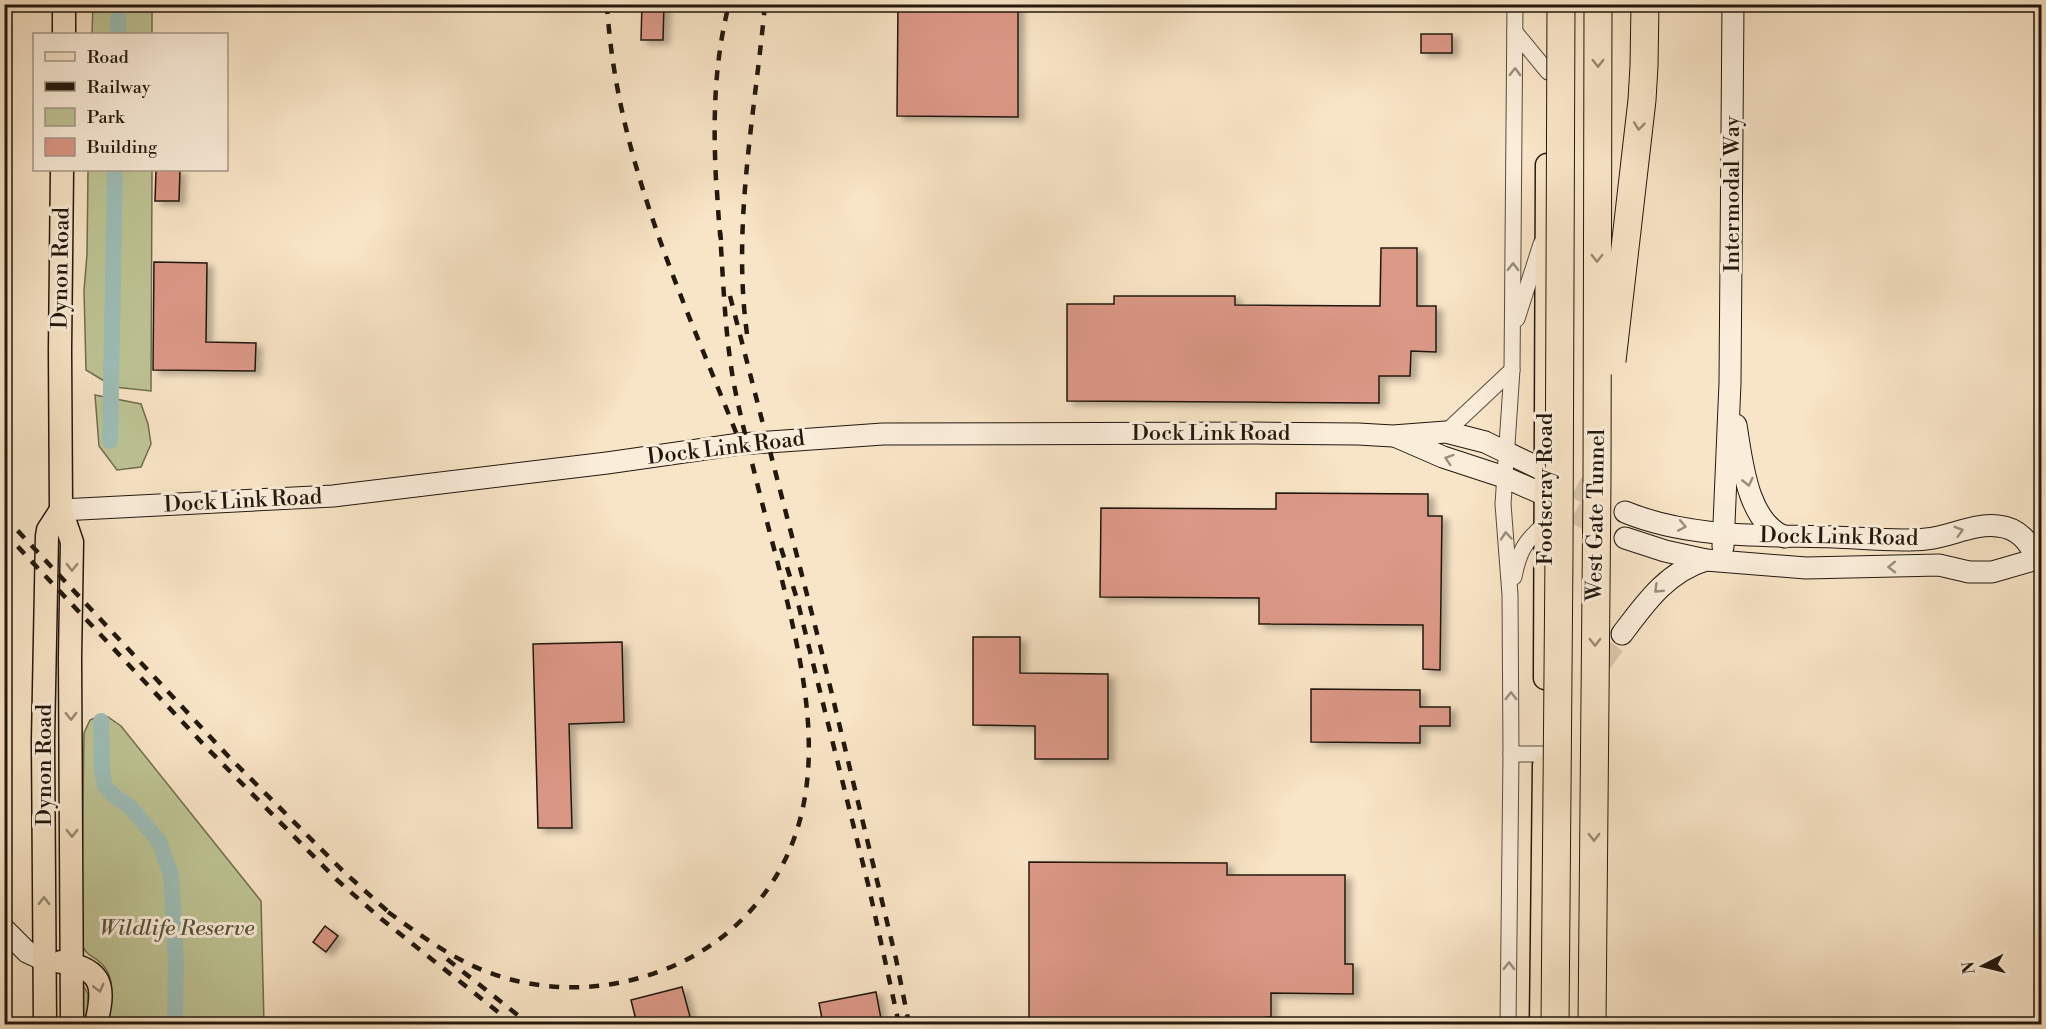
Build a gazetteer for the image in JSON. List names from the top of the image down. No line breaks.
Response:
{"streets":{"highway":["West Gate Tunnel"],"main road":["Dynon Road","Footscray Road"],"street":["Intermodal Way","Dock Link Road"]},"crossings":[["Intermodal Way","Dock Link Road"],["Dynon Road","Dock Link Road"],["Dock Link Road","Footscray Road"]],"one_way":["Footscray Road"],"parks":["Wildlife Reserve"],"legend":["Road","Railway","Park","Building"],"north":"left"}
